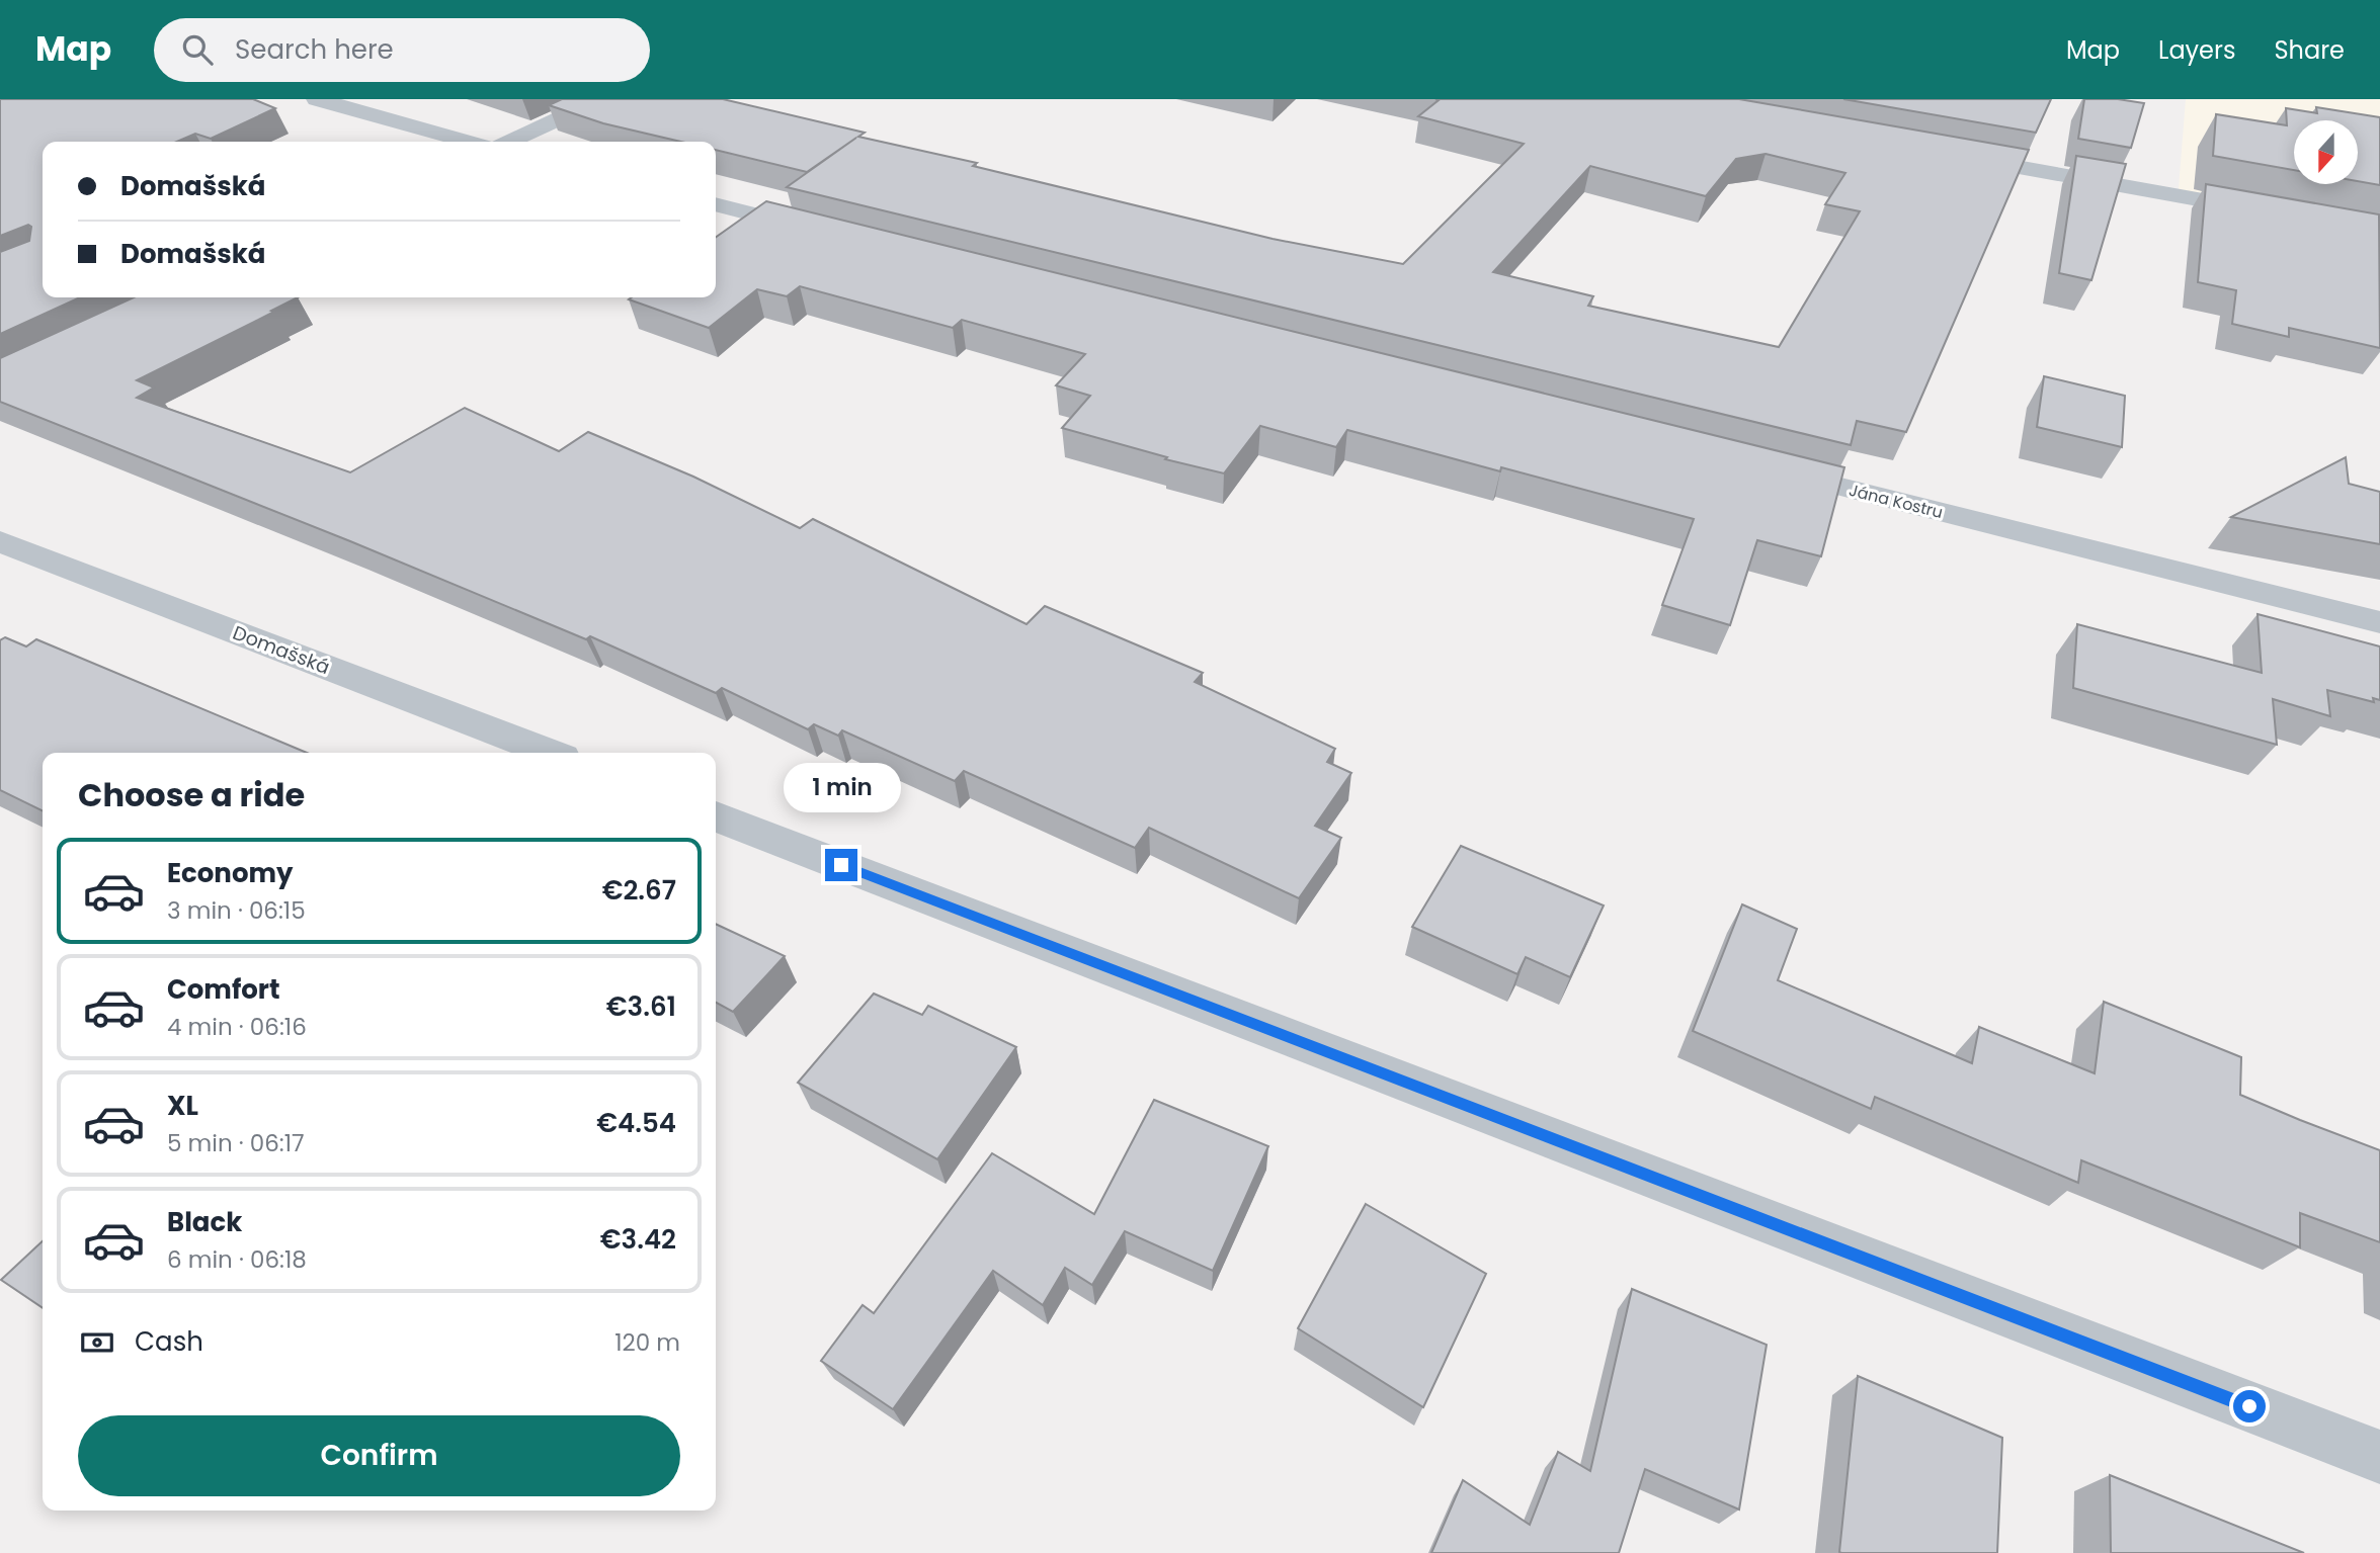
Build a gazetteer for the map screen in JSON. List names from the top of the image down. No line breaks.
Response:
{"streets":{"street":["Jána Kostru","Domašská"]},"north":"bottom","page":{"header":"Map","search":"Search here","nav":["Map","Layers","Share"],"banner":["Domašská","Domašská"],"heading":"Choose a ride","bubble":"1 min","list":[{"name":"Economy","note":"3 min · 06:15","value":"€2.67"},{"name":"Comfort","note":"4 min · 06:16","value":"€3.61"},{"name":"XL","note":"5 min · 06:17","value":"€4.54"},{"name":"Black","note":"6 min · 06:18","value":"€3.42"}],"pay":["Cash","120 m"],"buttons":"Confirm"}}
